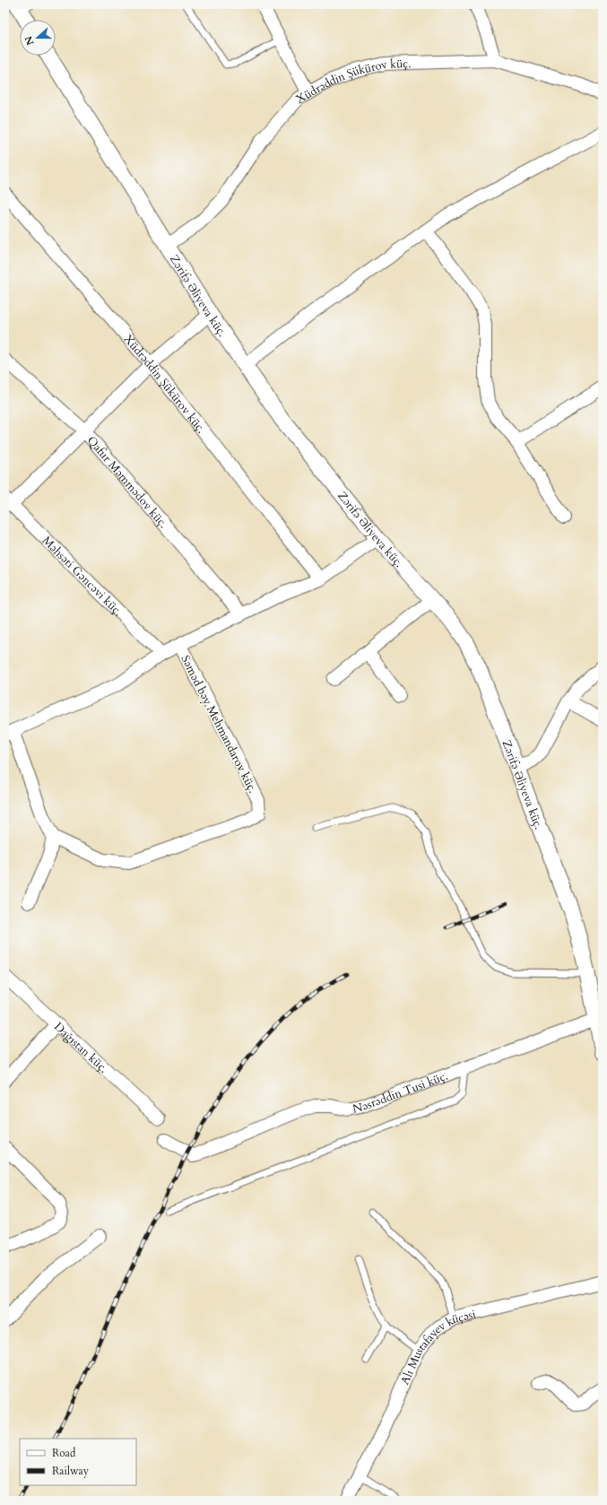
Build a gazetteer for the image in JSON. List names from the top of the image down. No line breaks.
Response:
{"streets":{"street":["Xüdrəddin Şükürov küç.","Zərifə Əliyeva küç.","Qafur Məmmədov küç.","Məhsəti Gəncəvi küç.","Səməd bəy Mehmandarov küç.","Dağıstan küç.","Nəsrəddin Tusi küç.","Alı Mustafayev küçəsi"]},"crossings":[["Xüdrəddin Şükürov küç.","Zərifə Əliyeva küç."],["Xüdrəddin Şükürov küç.","Səməd bəy Mehmandarov küç."],["Zərifə Əliyeva küç.","Səməd bəy Mehmandarov küç."],["Zərifə Əliyeva küç.","Nəsrəddin Tusi küç."],["Qafur Məmmədov küç.","Səməd bəy Mehmandarov küç."],["Məhsəti Gəncəvi küç.","Səməd bəy Mehmandarov küç."]],"legend":["Road","Railway"],"north":"left"}
